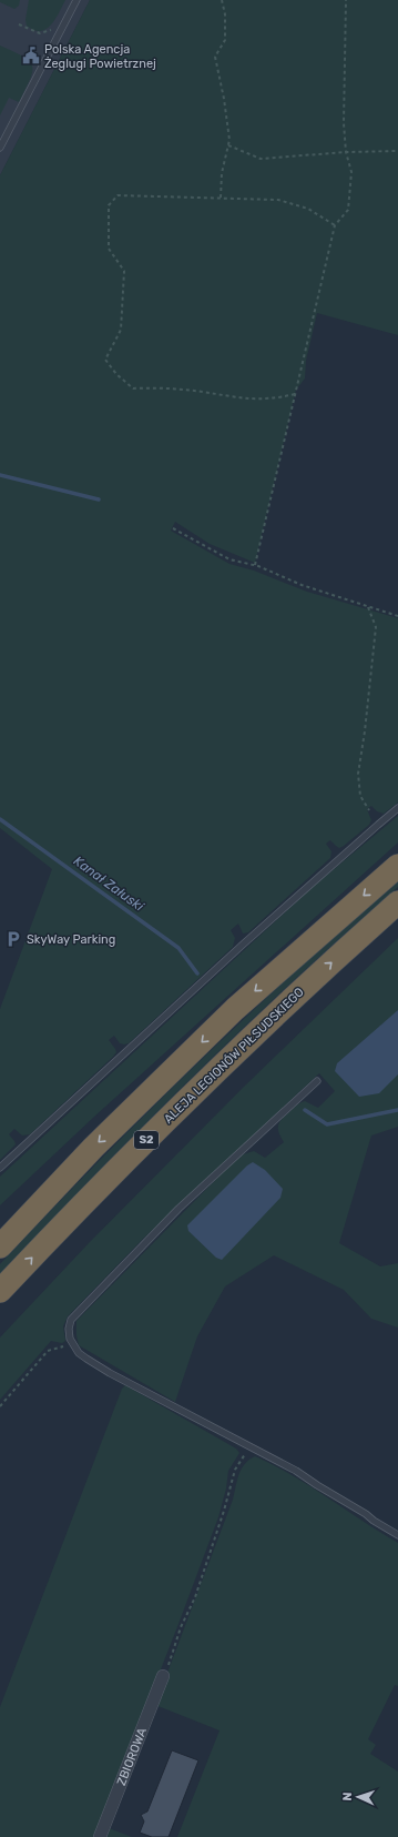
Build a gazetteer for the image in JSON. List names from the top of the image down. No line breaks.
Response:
{"streets":{"highway":["ALEJA LEGIONÓW PIŁSUDSKIEGO","S2"],"street":["ZBIOROWA"]},"water":["Kanał Załuski"],"places":{"public building":["Polska Agencja Żeglugi Powietrznej"],"parking":["SkyWay Parking"]},"north":"left"}
